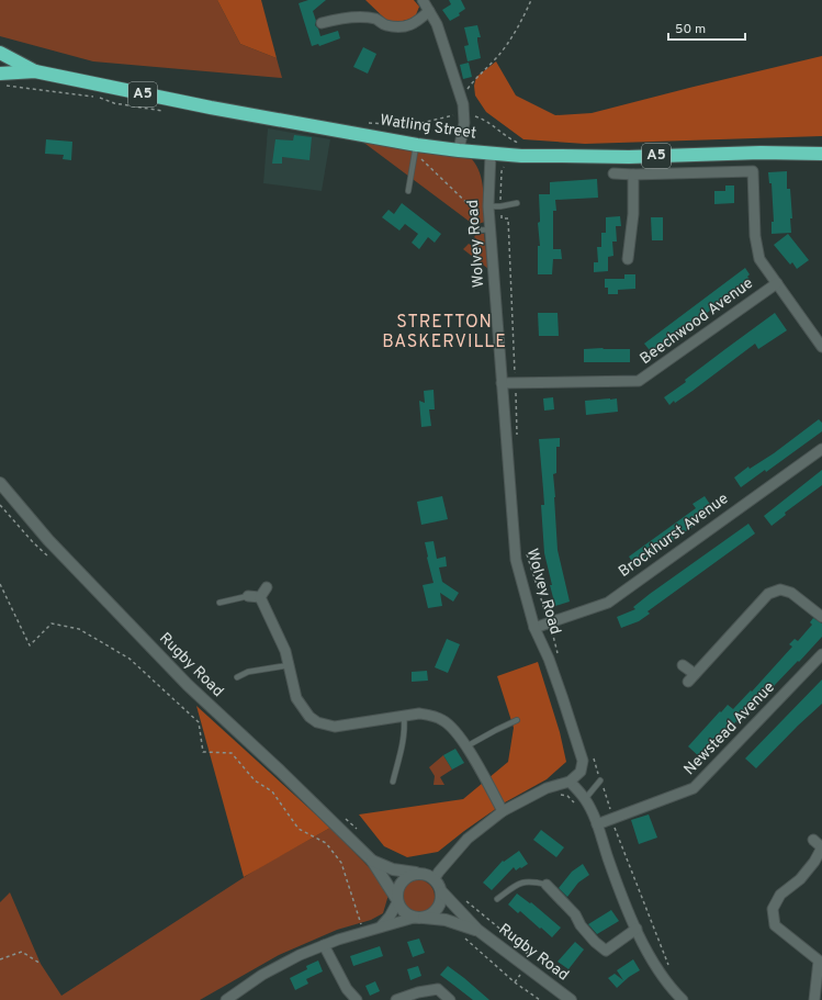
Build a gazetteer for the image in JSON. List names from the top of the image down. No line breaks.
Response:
{"streets":{"highway":["A5","Watling Street"],"main road":["Rugby Road"],"street":["Wolvey Road","Beechwood Avenue","Brockhurst Avenue","Newstead Avenue"]},"crossings":[["Watling Street","Wolvey Road"],["Wolvey Road","Beechwood Avenue"],["Wolvey Road","Brockhurst Avenue"]],"districts":["STRETTON BASKERVILLE"],"scale_bar":"50 m"}
